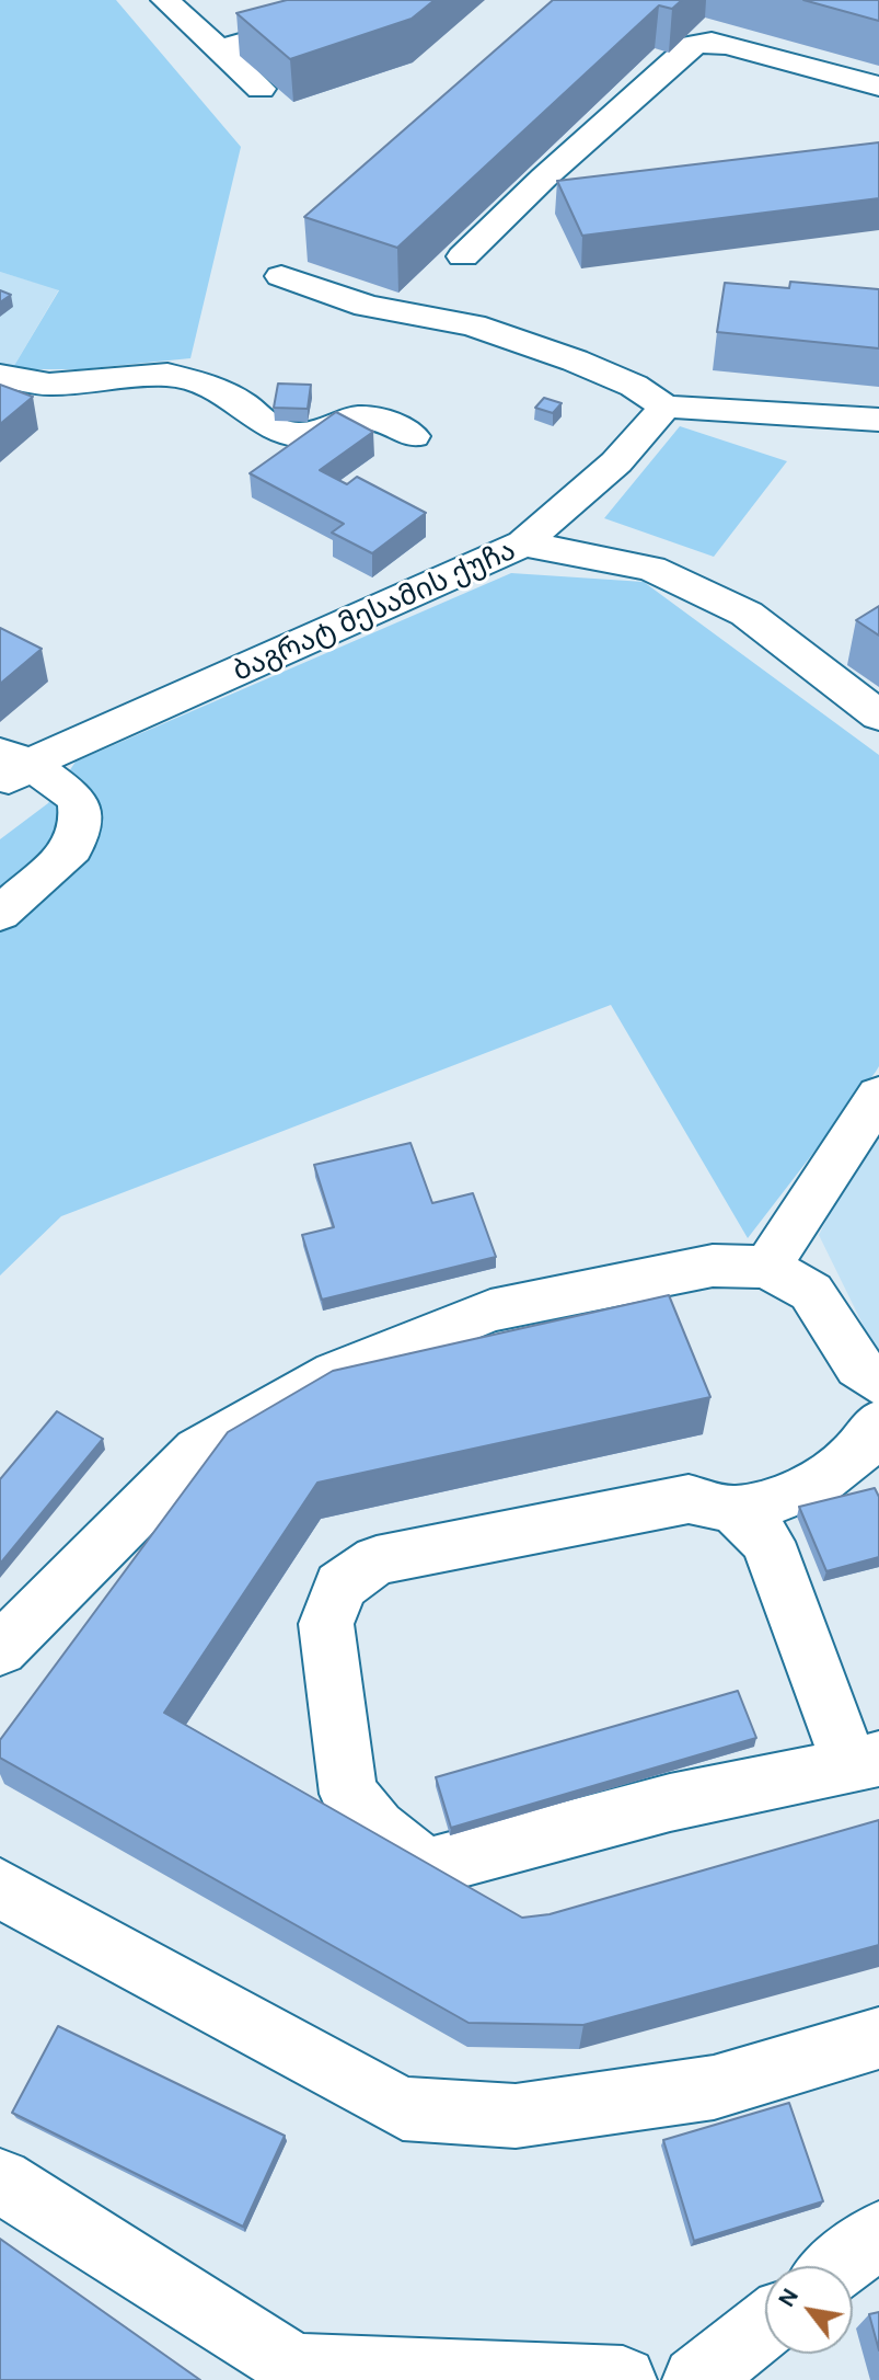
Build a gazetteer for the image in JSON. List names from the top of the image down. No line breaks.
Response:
{"streets":{"street":["ბაგრატ მესამის ქუჩა"]},"north":"top left"}
